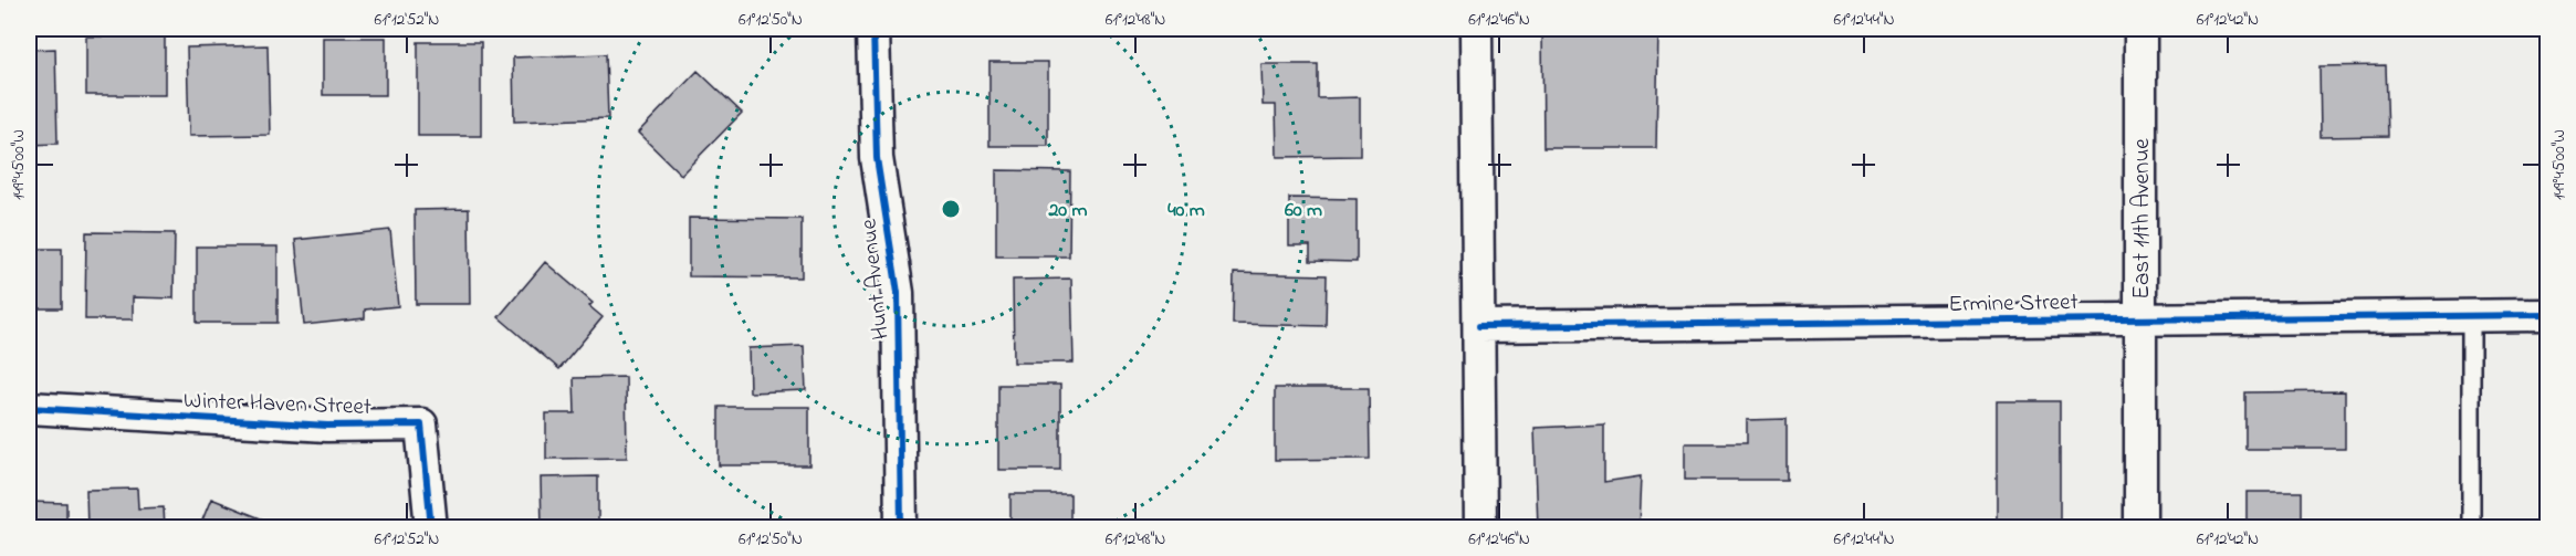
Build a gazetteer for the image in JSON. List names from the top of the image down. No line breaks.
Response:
{"streets":{"street":["East 11th Avenue","Hunt Avenue","Ermine Street","Winter Haven Street"]},"crossings":[["East 11th Avenue","Ermine Street"]],"coordinates":["61°12'52\"N","61°12'50\"N","61°12'48\"N","61°12'46\"N","61°12'44\"N","61°12'42\"N","149°45'00\"W"],"rings":["20 m","40 m","60 m"]}
